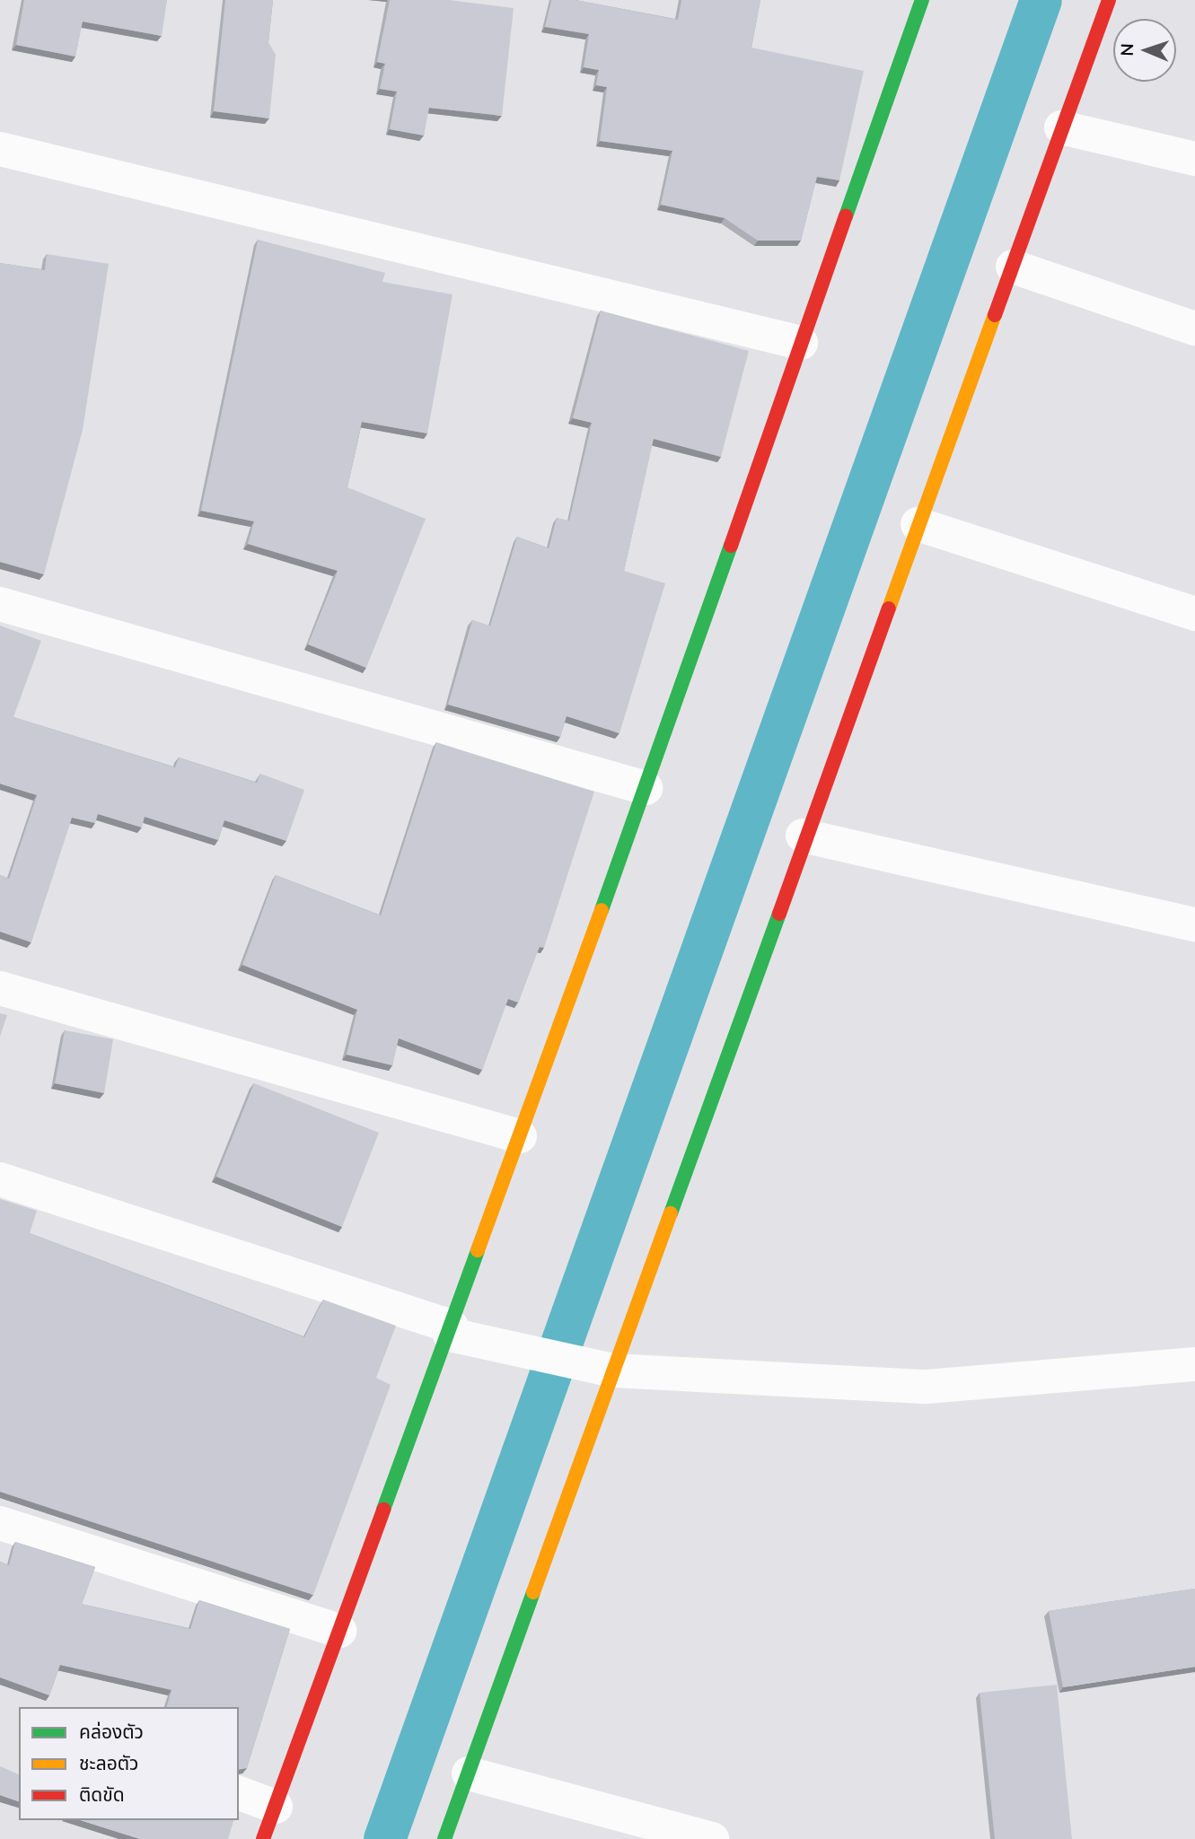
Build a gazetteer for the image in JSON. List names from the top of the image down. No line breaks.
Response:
{"legend":["คล่องตัว","ชะลอตัว","ติดขัด"],"north":"left"}
